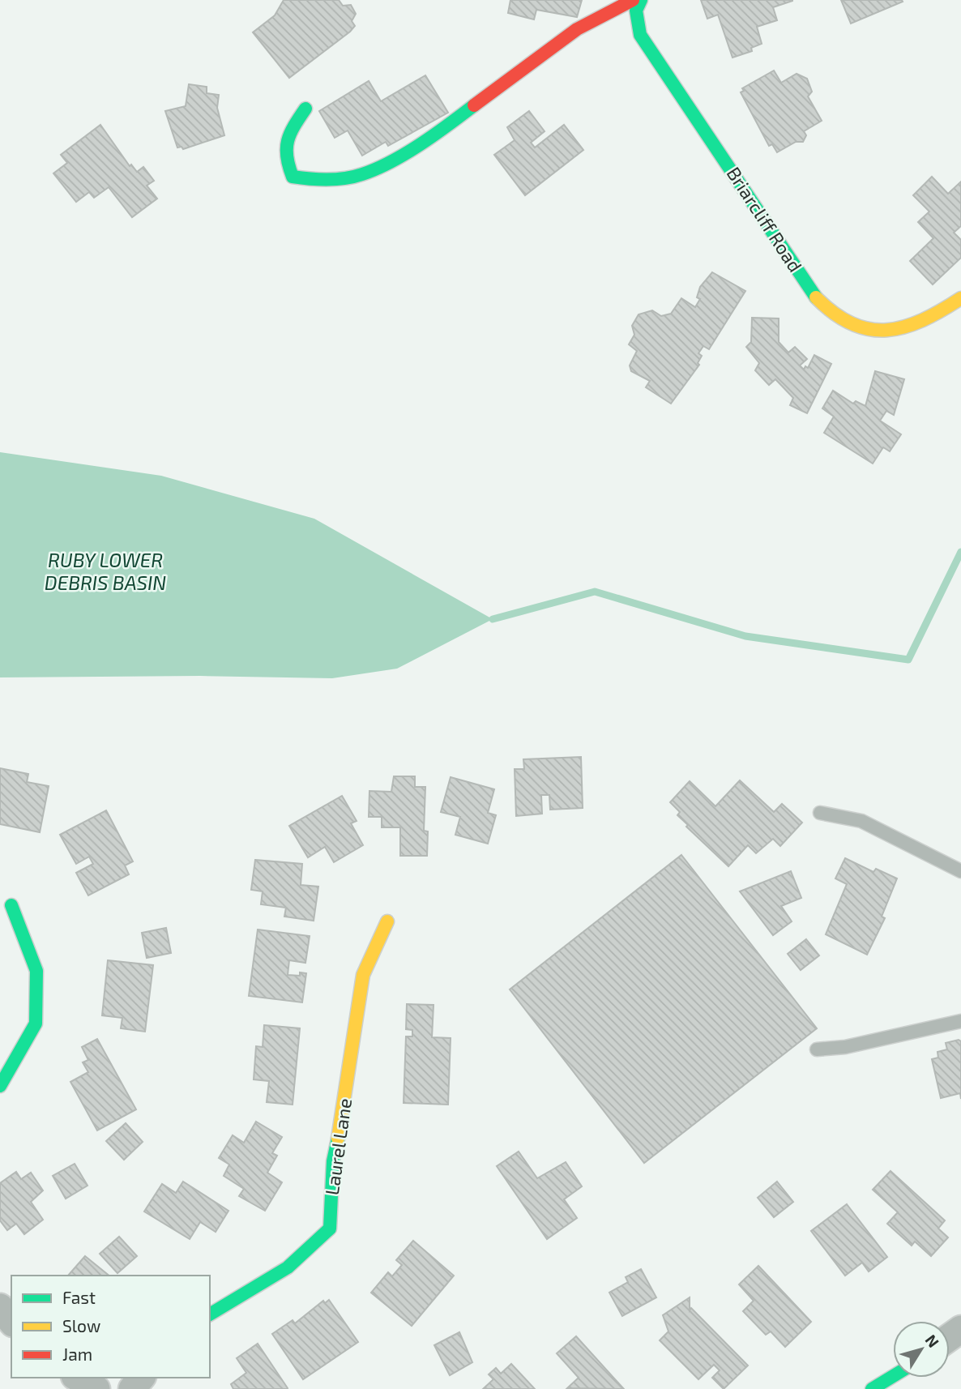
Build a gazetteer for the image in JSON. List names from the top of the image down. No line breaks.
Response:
{"streets":{"street":["Briarcliff Road","Laurel Lane"]},"water":["RUBY LOWER DEBRIS BASIN"],"legend":["Fast","Slow","Jam"],"north":"top right"}
